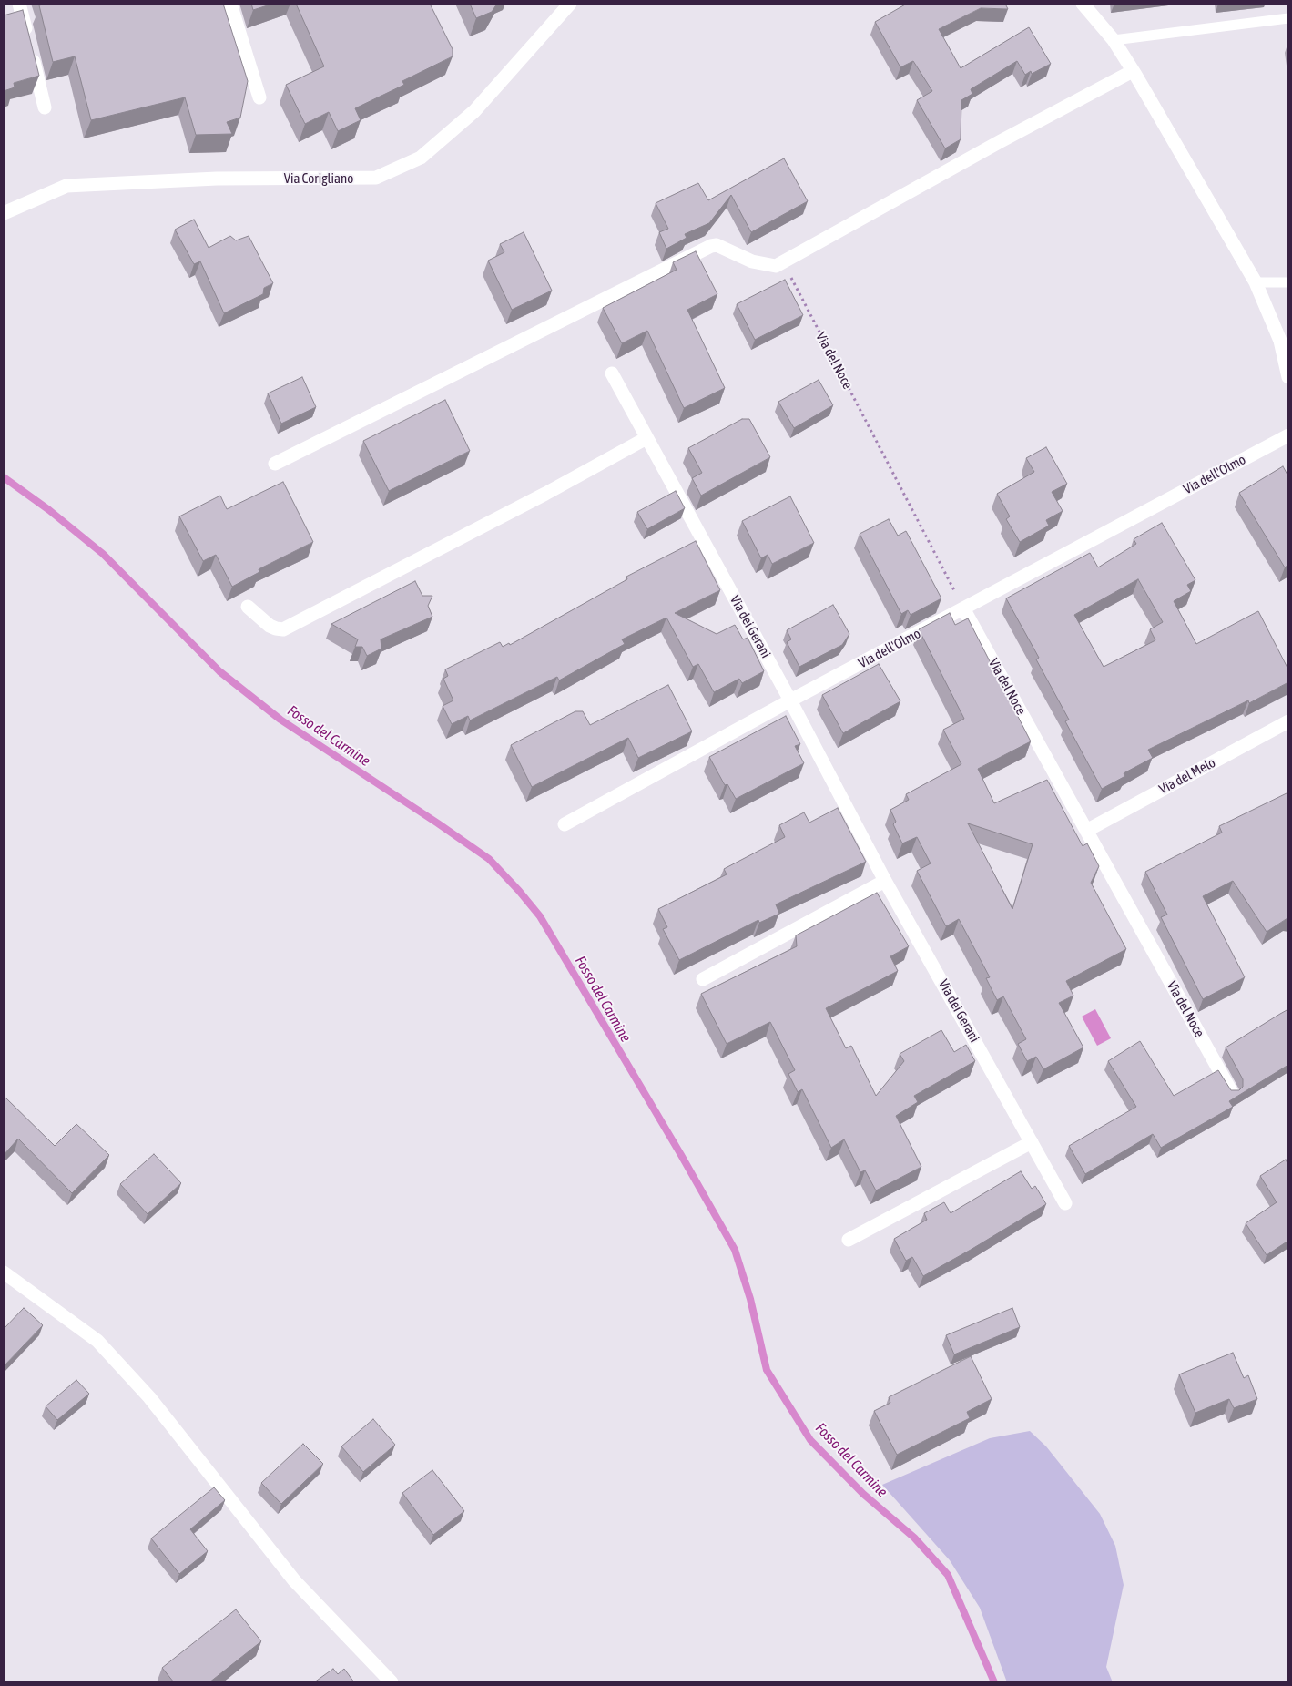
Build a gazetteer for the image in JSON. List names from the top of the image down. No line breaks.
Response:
{"streets":{"street":["Via Corigliano","Via del Noce","Via dell'Olmo","Via dei Gerani","Via del Melo"]},"crossings":[["Via del Noce","Via dell'Olmo"],["Via del Noce","Via del Melo"],["Via dell'Olmo","Via dei Gerani"]],"water":["Fosso del Carmine"]}
